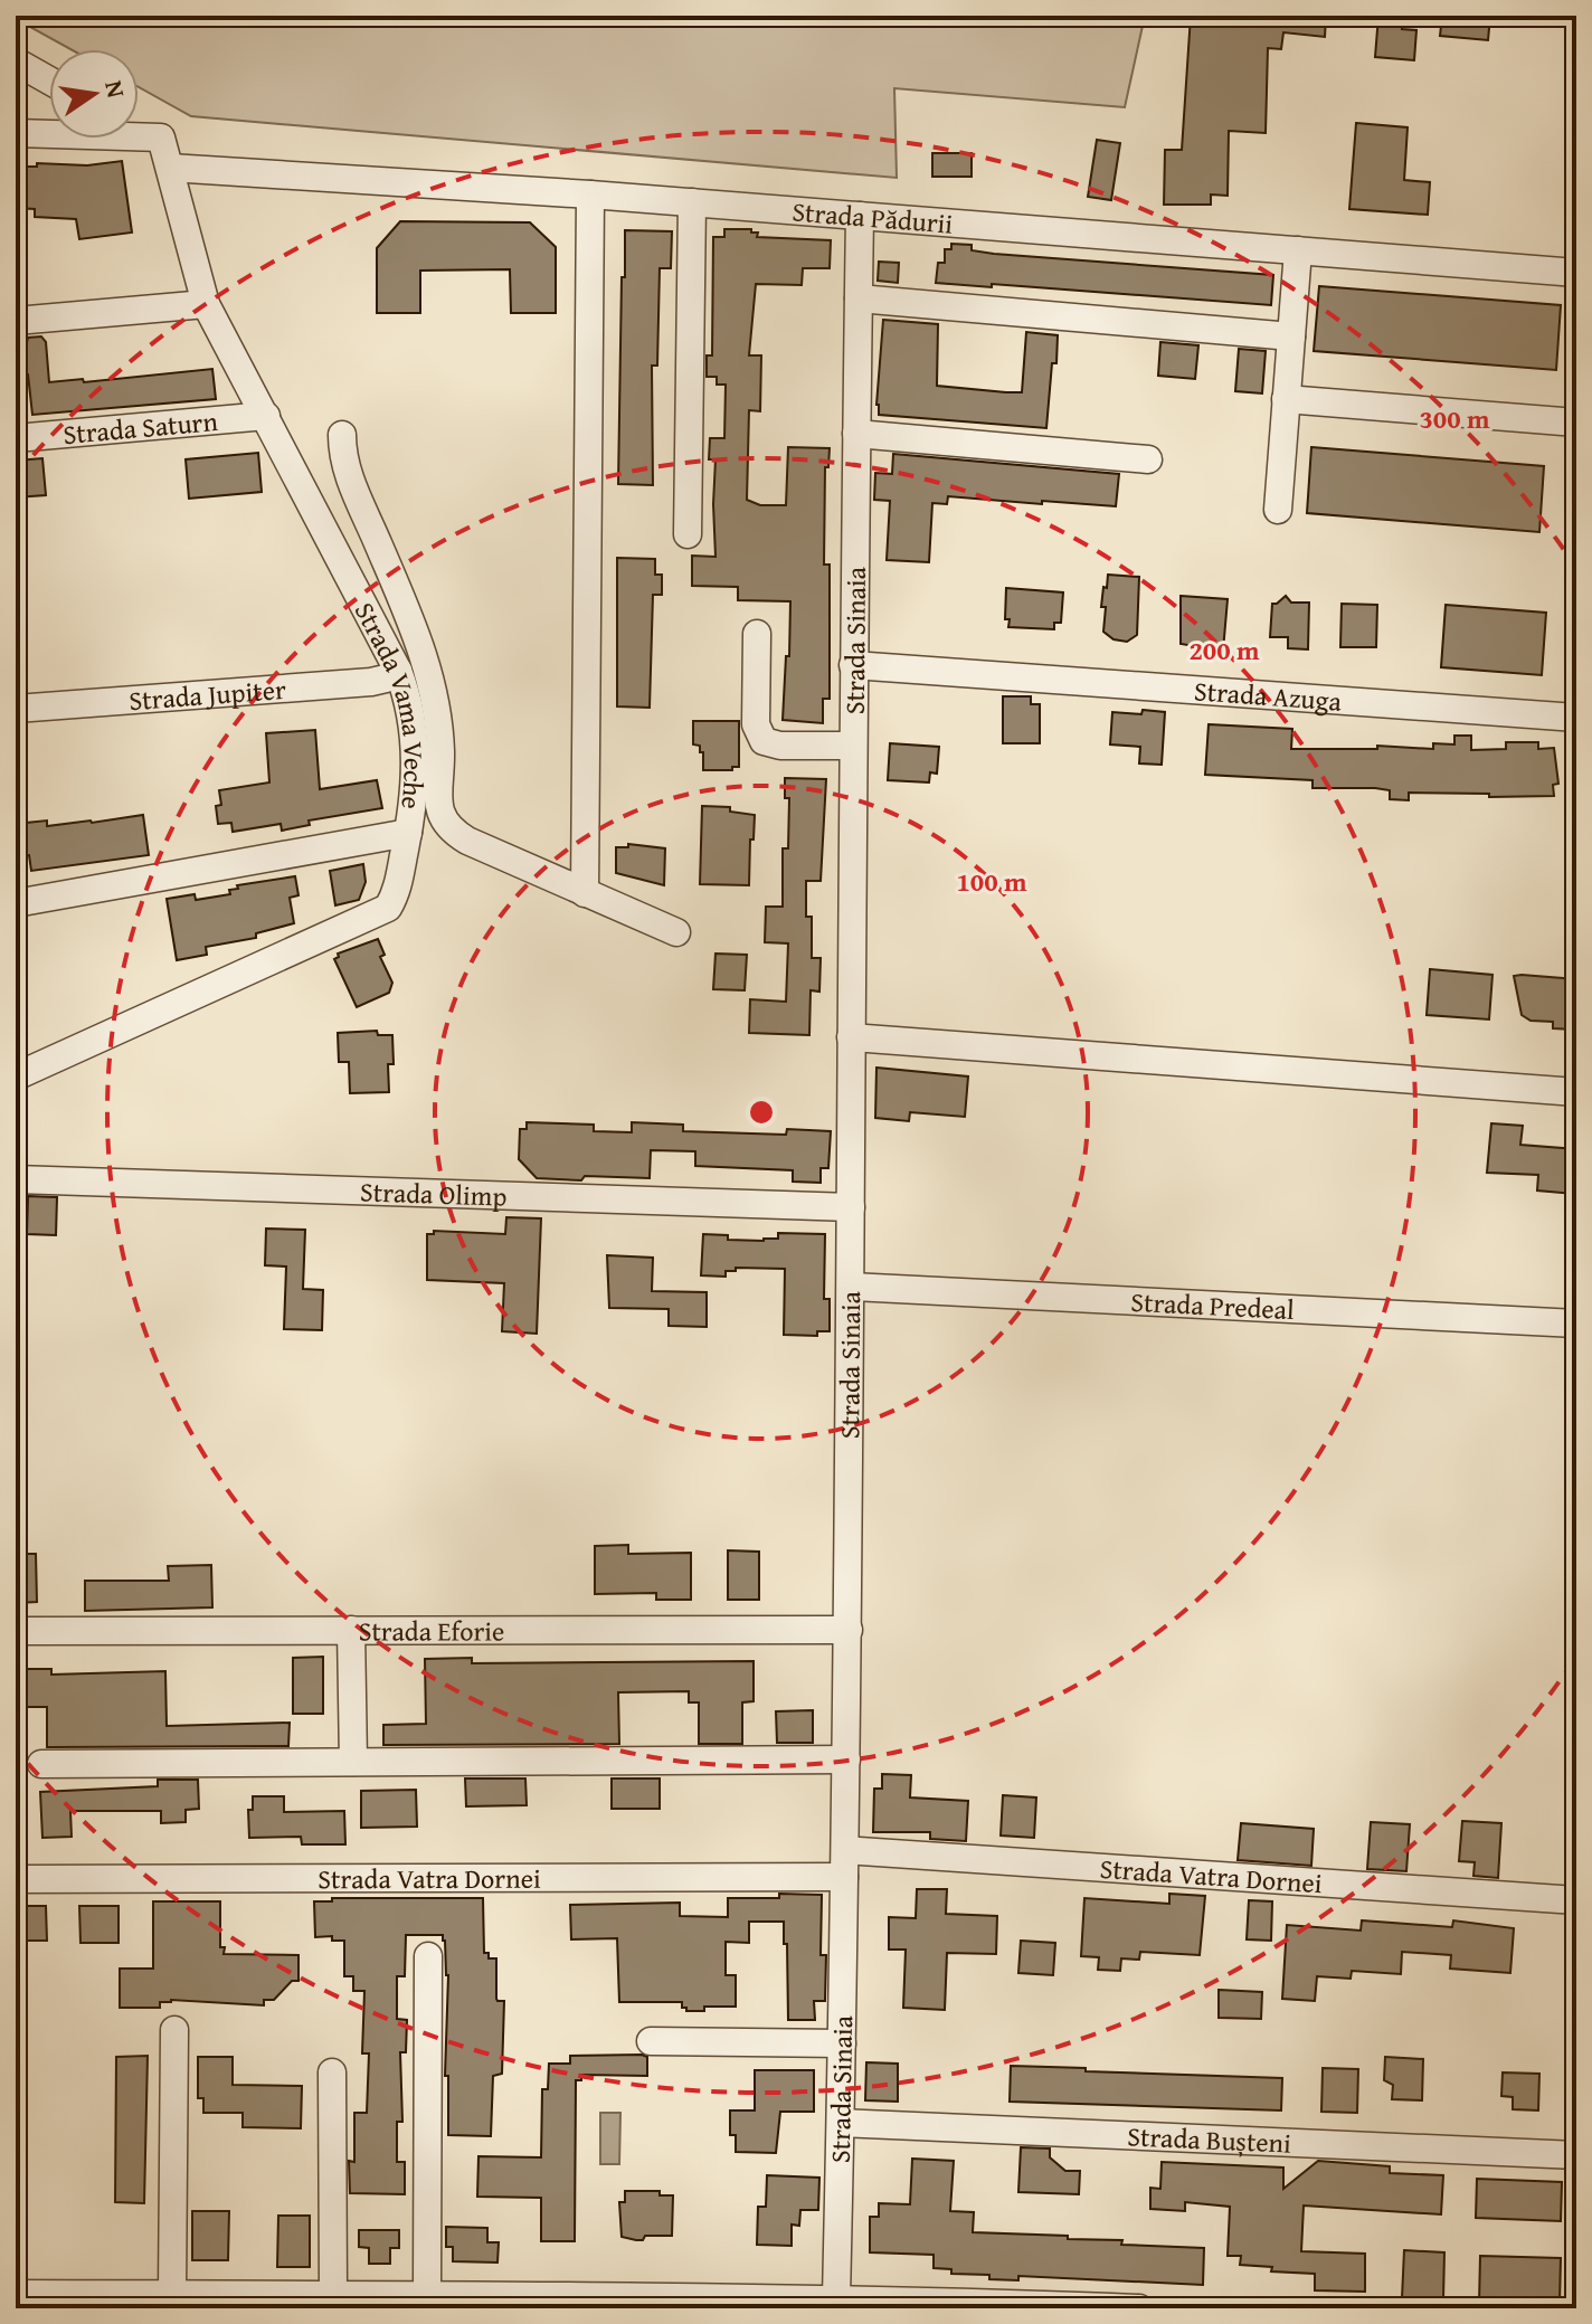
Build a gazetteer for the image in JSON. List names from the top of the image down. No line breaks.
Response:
{"streets":{"street":["Strada Pădurii","Strada Saturn","Strada Sinaia","Strada Jupiter","Strada Azuga","Strada Vama Veche","Strada Olimp","Strada Predeal","Strada Eforie","Strada Vatra Dornei","Strada Bușteni"]},"crossings":[["Strada Pădurii","Strada Sinaia"],["Strada Pădurii","Strada Vama Veche"],["Strada Saturn","Strada Vama Veche"],["Strada Sinaia","Strada Azuga"],["Strada Sinaia","Strada Olimp"],["Strada Sinaia","Strada Predeal"],["Strada Sinaia","Strada Eforie"],["Strada Sinaia","Strada Vatra Dornei"],["Strada Sinaia","Strada Bușteni"],["Strada Jupiter","Strada Vama Veche"]],"north":"right","rings":["300 m","200 m","100 m"]}
